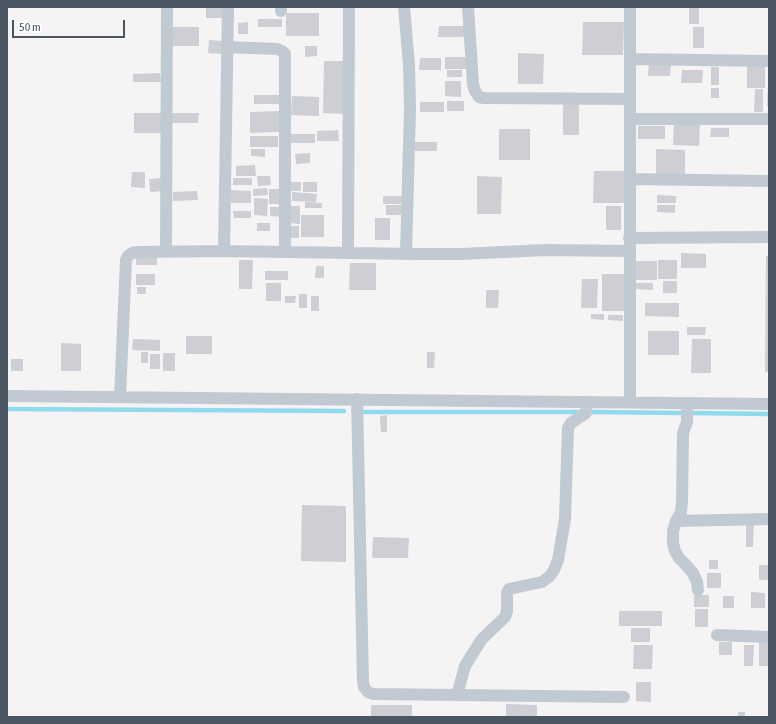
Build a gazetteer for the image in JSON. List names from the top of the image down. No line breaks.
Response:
{"scale_bar":"50 m"}
